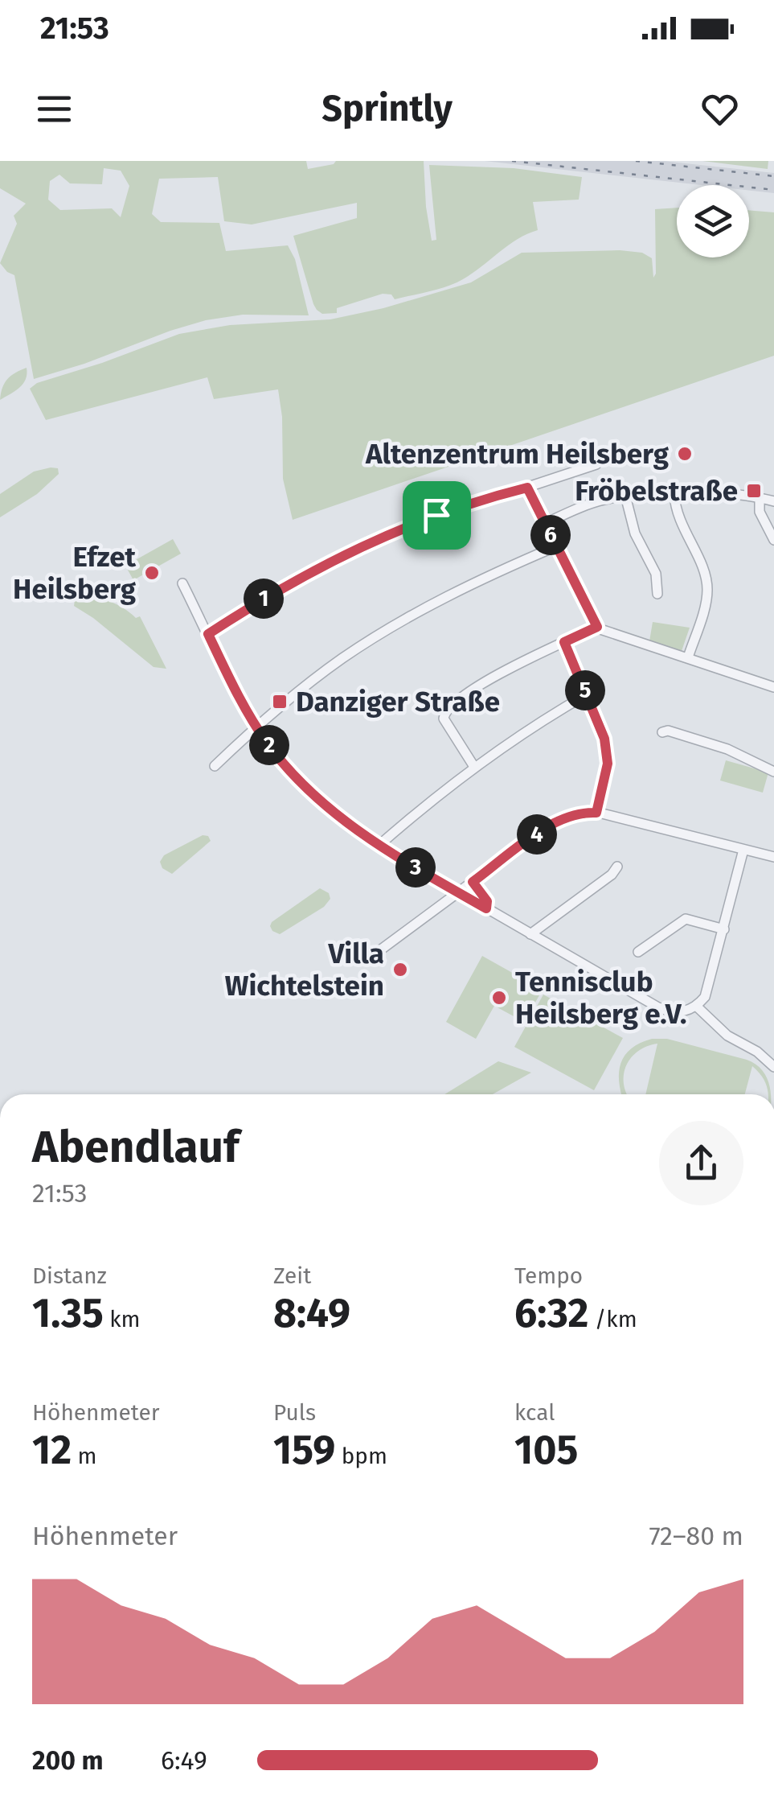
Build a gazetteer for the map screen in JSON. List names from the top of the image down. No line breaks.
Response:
{"places":{"other":["Altenzentrum Heilsberg","Efzet Heilsberg","Villa Wichtelstein","Tennisclub Heilsberg e.V."],"transit":["Fröbelstraße","Danziger Straße"]},"page":{"status":"21:53","header":"Sprintly","pins":["6","1","5","2","4","3"],"heading":["Abendlauf","21:53"],"stats":[["Distanz","1.35 km"],["Zeit","8:49"],["Tempo","6:32 /km"],["Höhenmeter","12 m"],["Puls","159 bpm"],["kcal","105"]],"chart":["Höhenmeter","72–80 m"],"list":[{"name":"200 m","note":"6:49"}]}}
